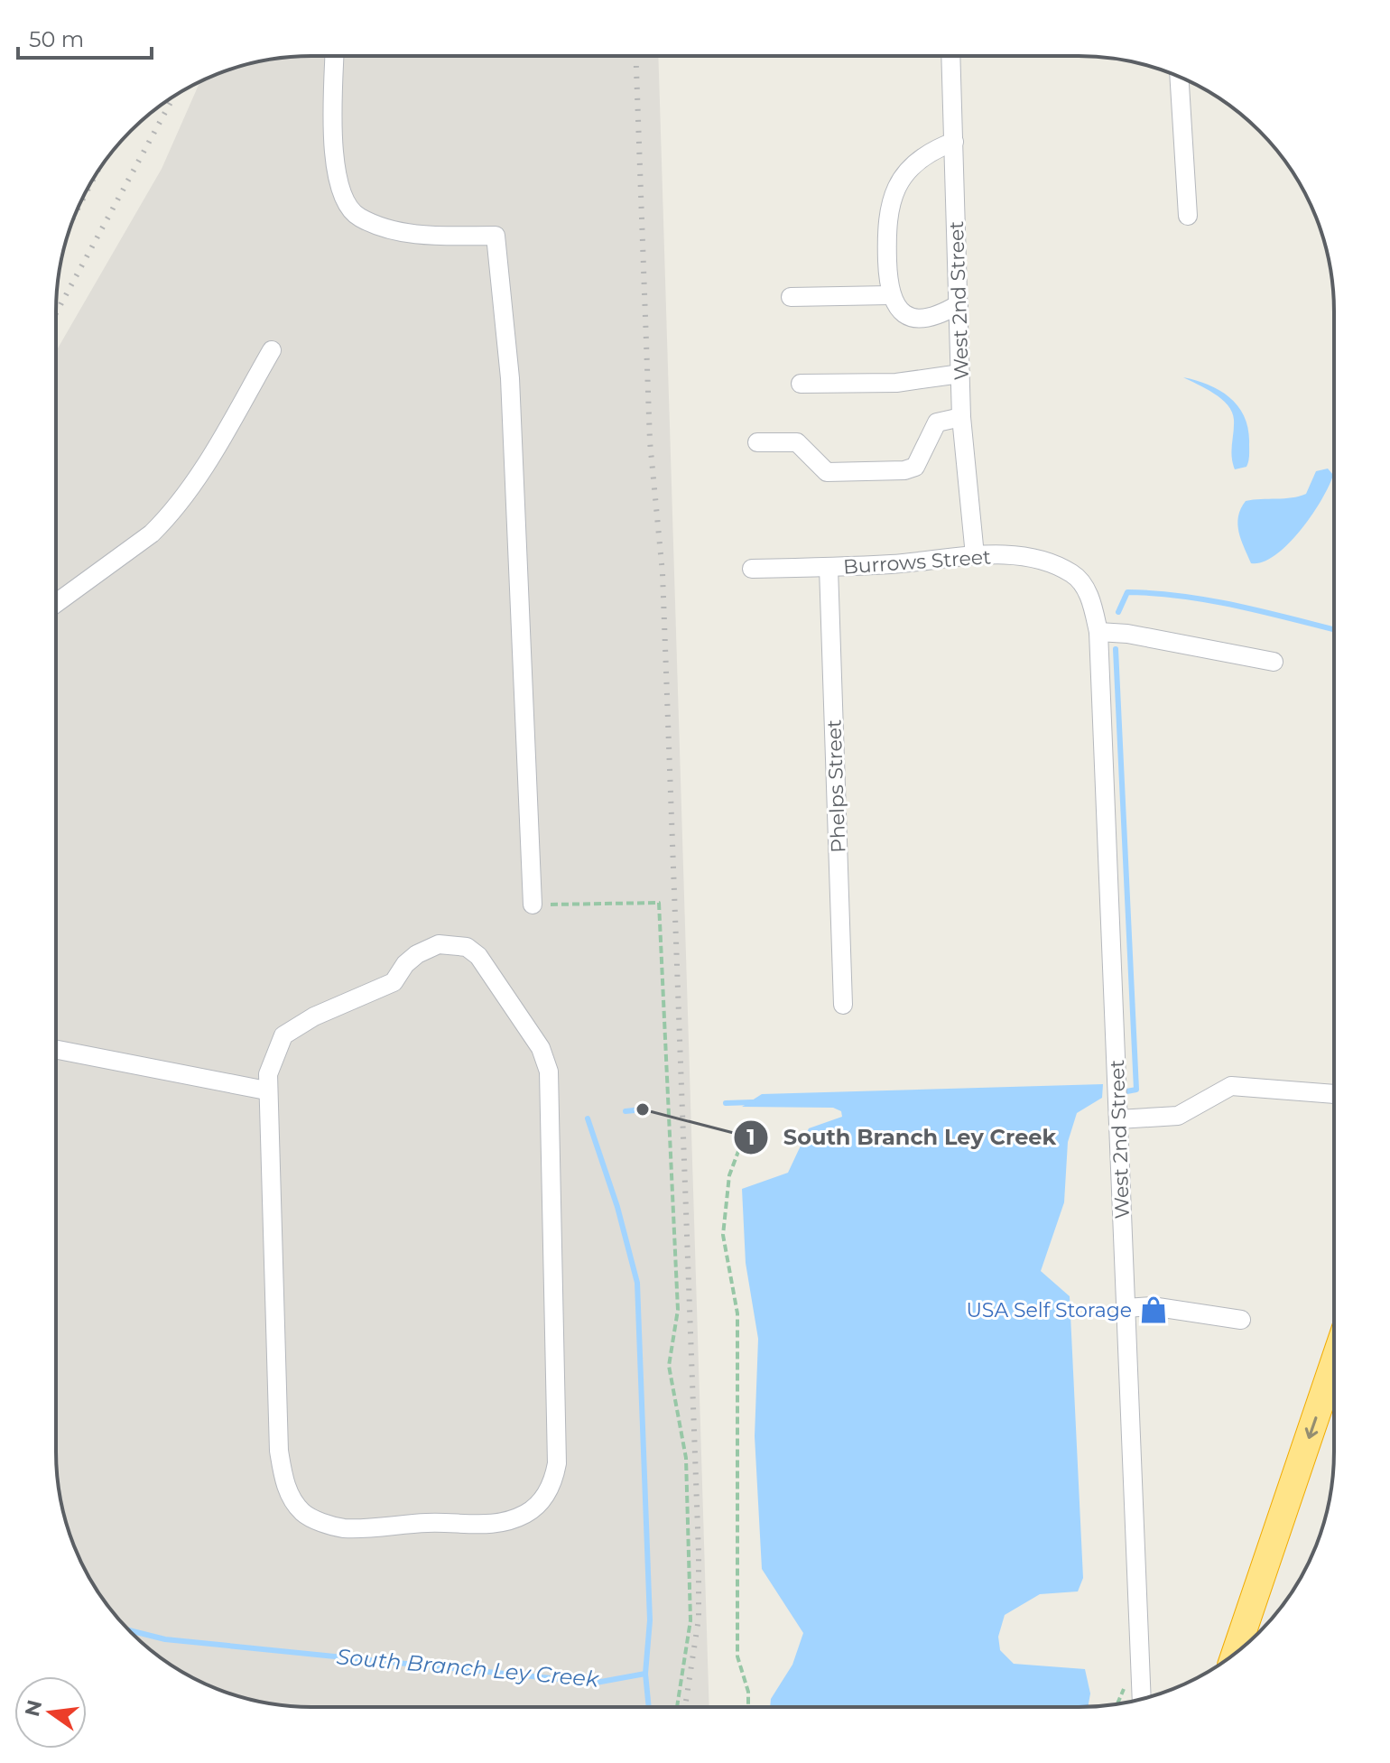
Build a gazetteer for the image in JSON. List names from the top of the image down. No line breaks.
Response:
{"streets":{"street":["West 2nd Street","Burrows Street","Phelps Street"]},"crossings":[["West 2nd Street","Burrows Street"],["Burrows Street","Phelps Street"]],"water":["South Branch Ley Creek"],"places":{"other":["South Branch Ley Creek"],"shop":["USA Self Storage"]},"scale_bar":"50 m","north":"left"}
